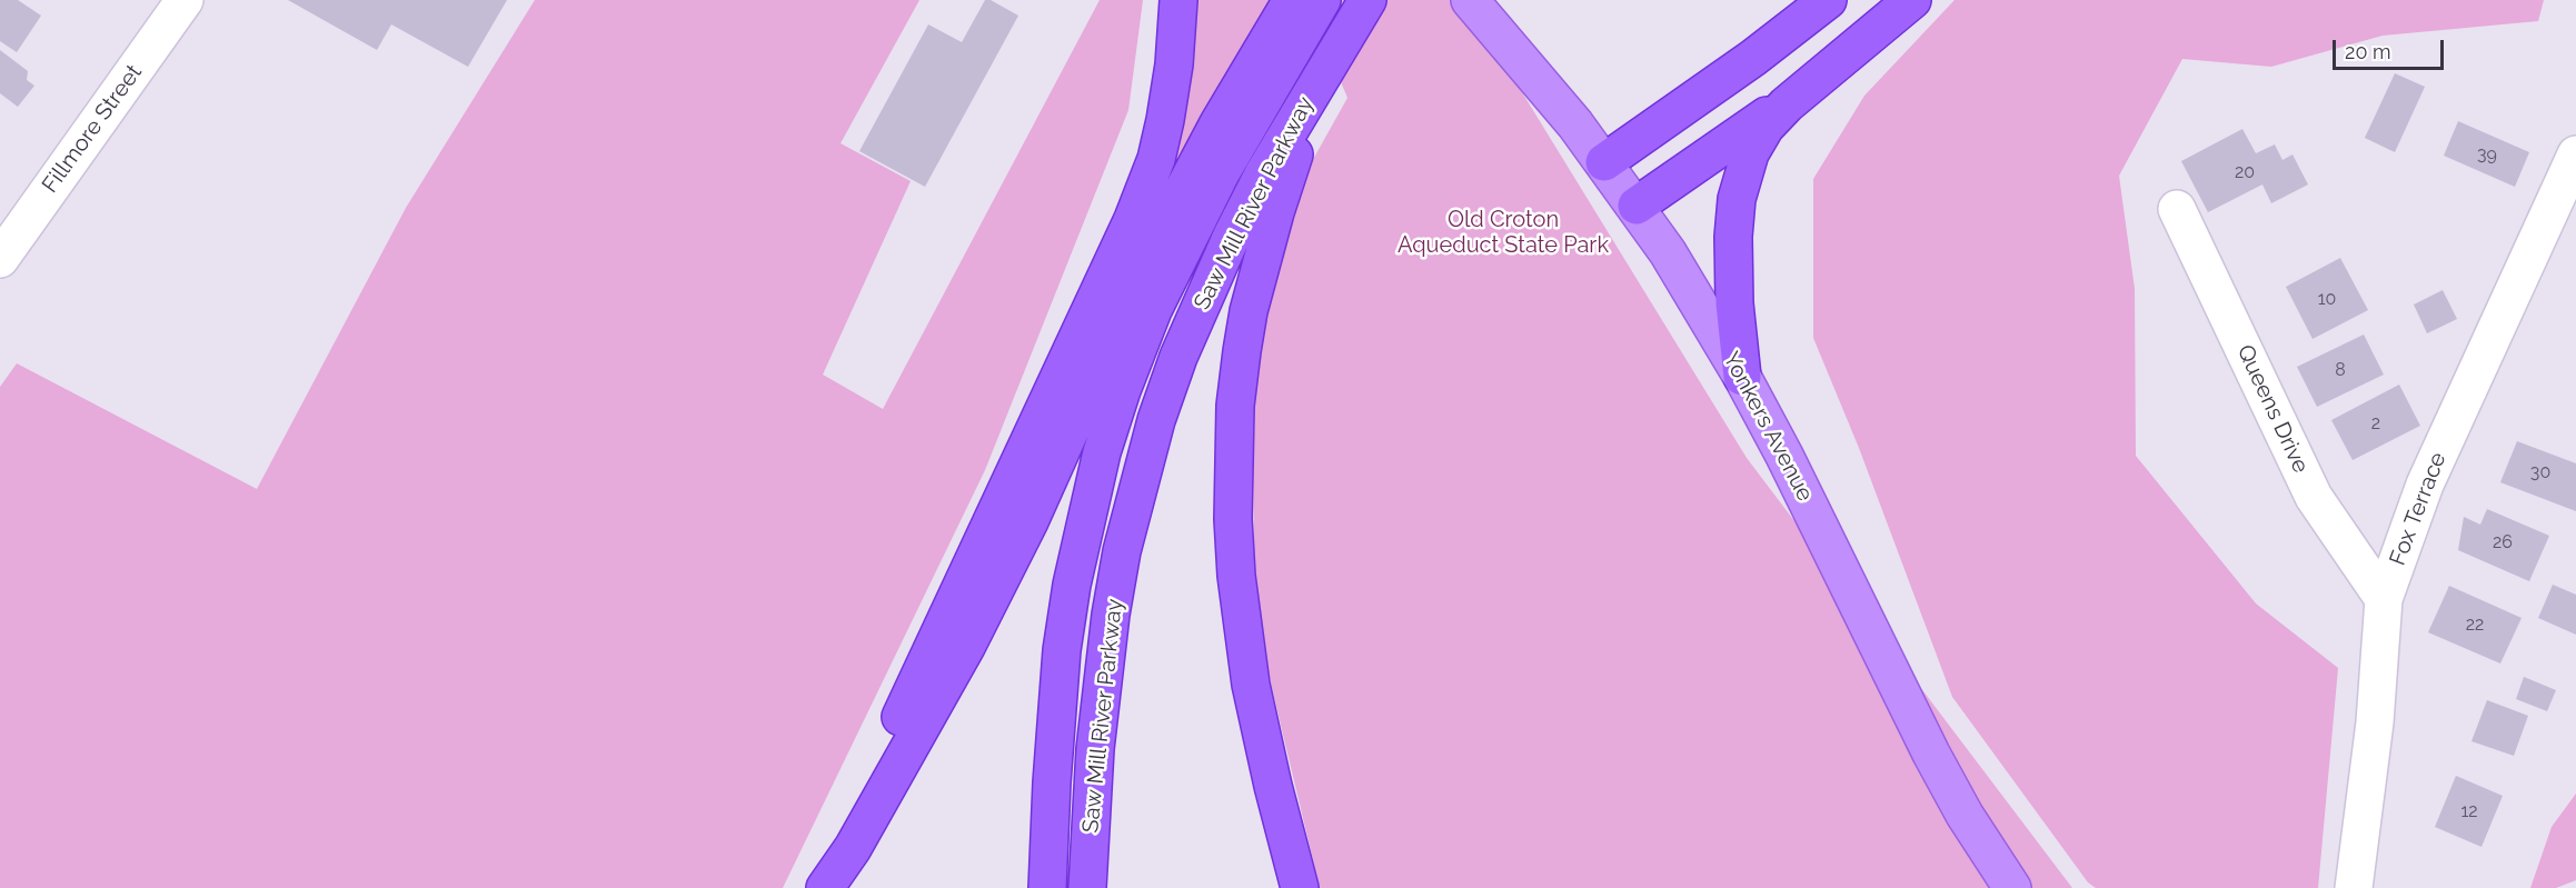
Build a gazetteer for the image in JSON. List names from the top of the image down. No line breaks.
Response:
{"streets":{"highway":["Saw Mill River Parkway"],"main road":["Yonkers Avenue"],"street":["Fillmore Street","Queens Drive","Fox Terrace"]},"crossings":[["Queens Drive","Fox Terrace"]],"parks":["Old Croton Aqueduct State Park"],"house_numbers":["39","20","10","8","2","30","26","22","12"],"scale_bar":"20 m"}
